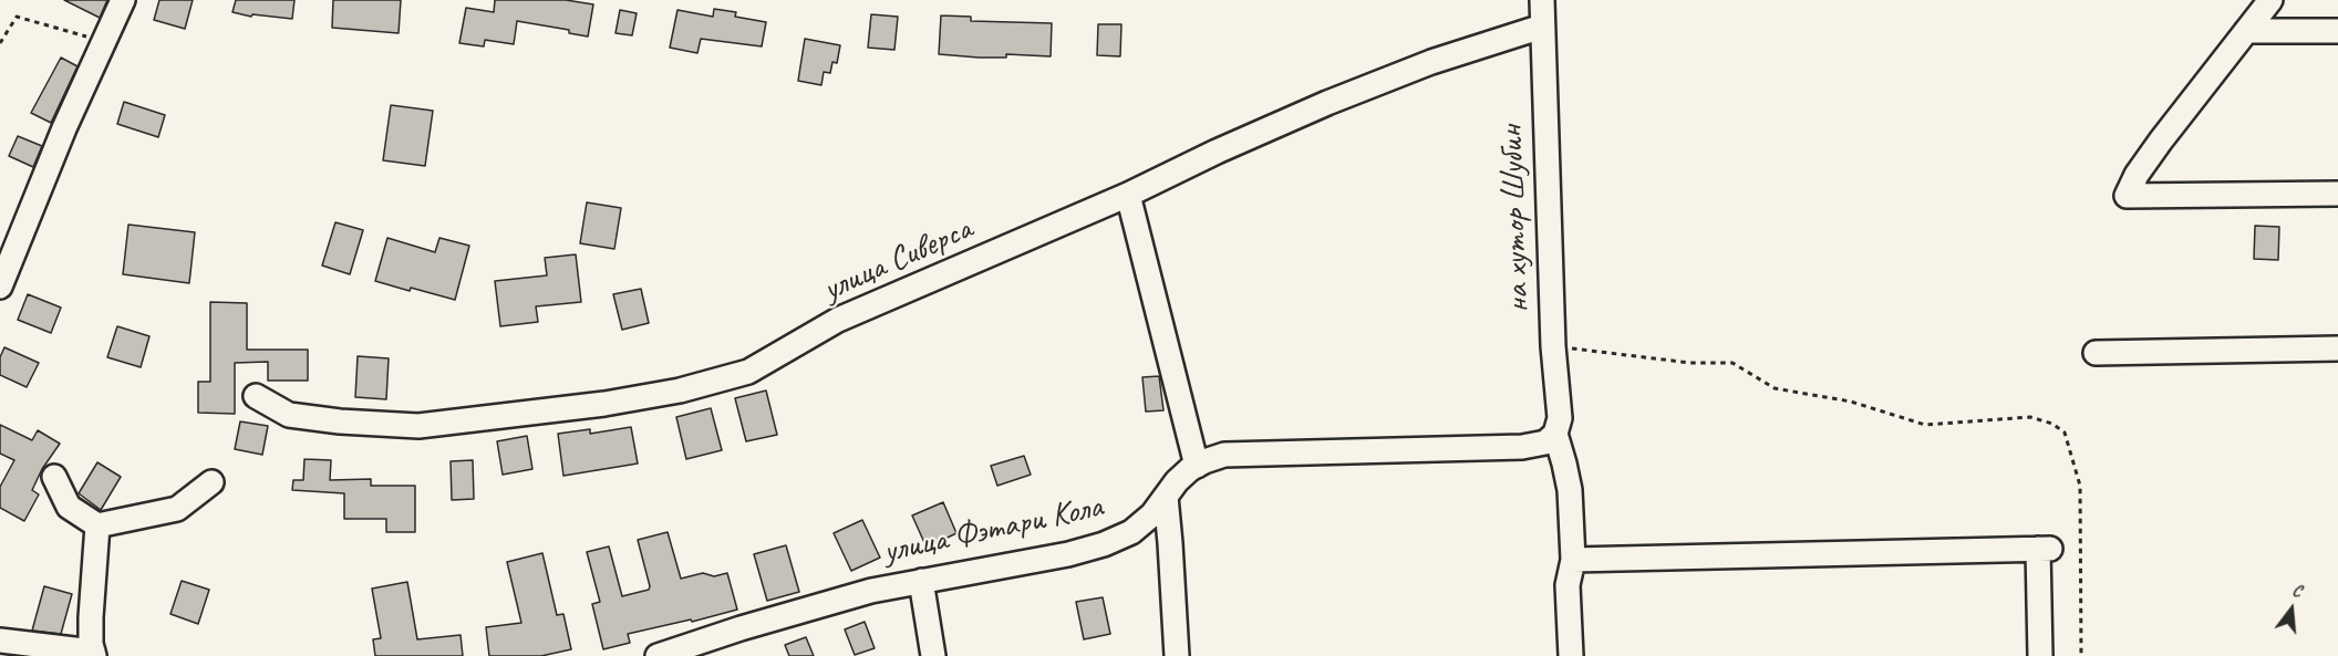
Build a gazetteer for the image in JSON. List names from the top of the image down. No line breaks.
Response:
{"streets":{"street":["на хутор Шубин","улица Сиверса","улица Фэтари Кола"]},"crossings":[["на хутор Шубин","улица Сиверса"],["на хутор Шубин","улица Фэтари Кола"]],"north":"top"}
